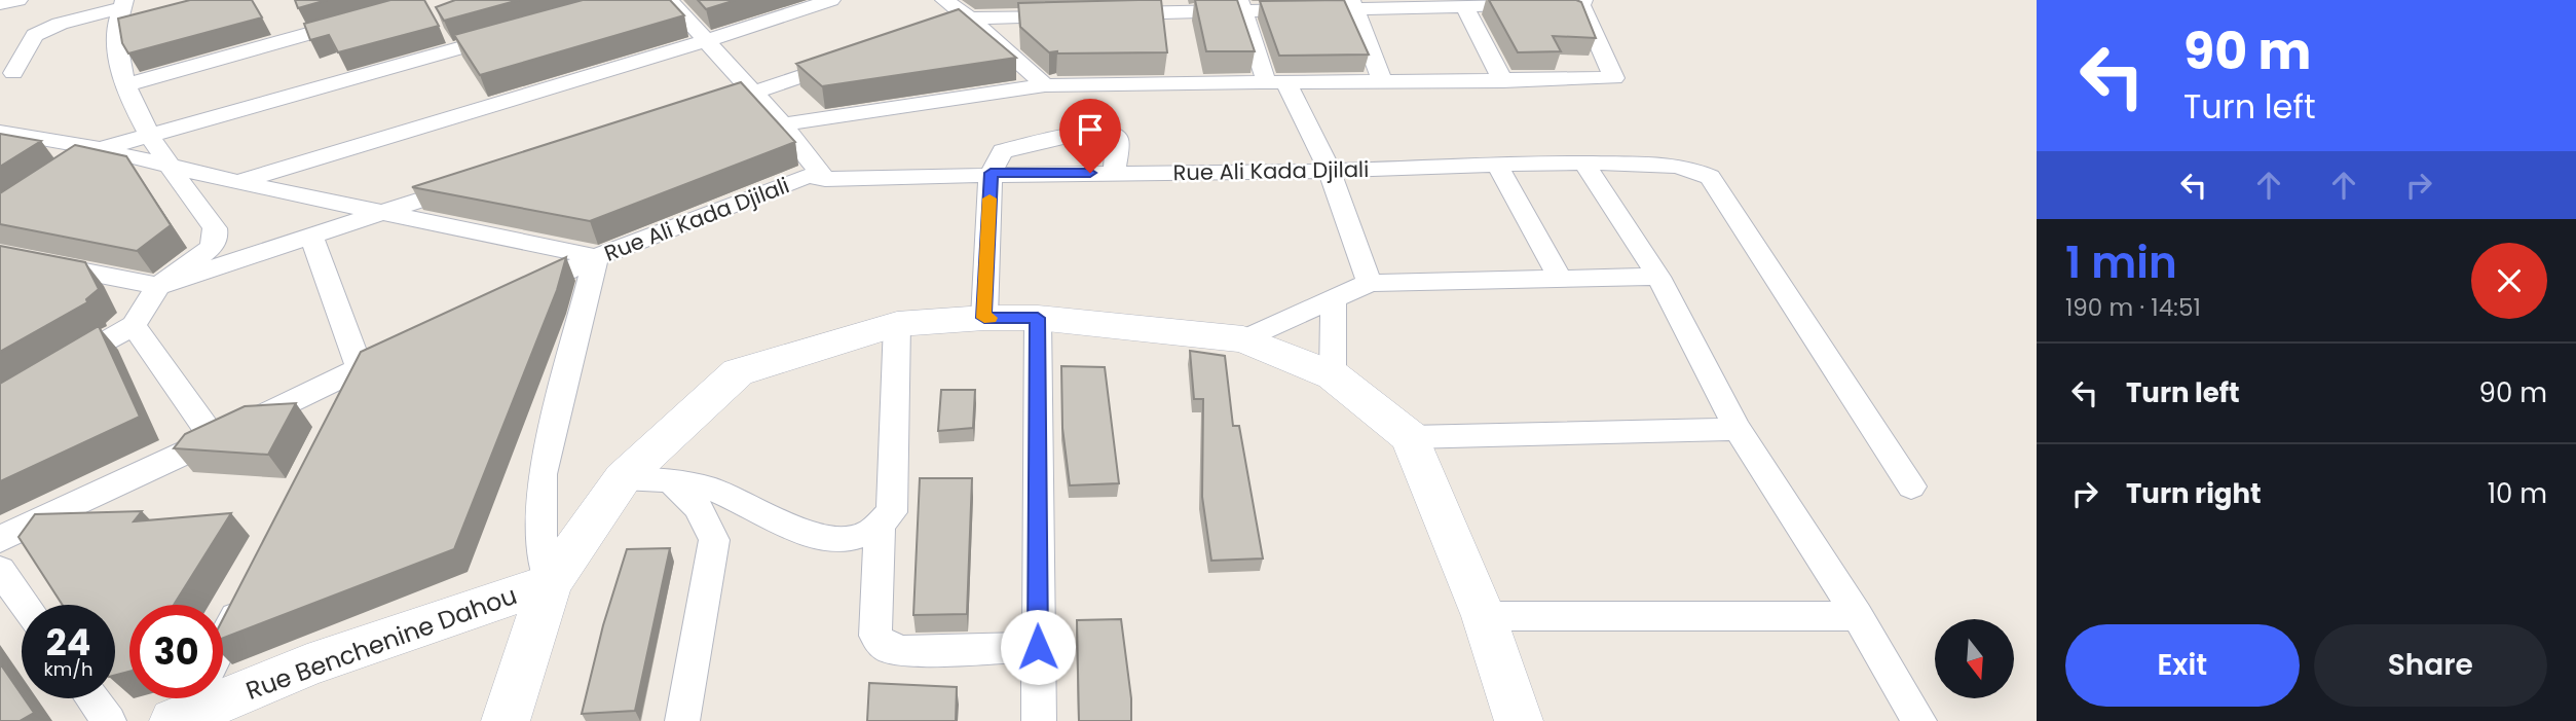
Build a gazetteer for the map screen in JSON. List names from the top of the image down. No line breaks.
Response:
{"streets":{"street":["Rue Ali Kada Djilali","Rue Benchenine Dahou"]},"north":"bottom","page":{"turn":["90 m","Turn left"],"heading":["1 min","190 m · 14:51"],"list":[{"name":"Turn left","value":"90 m"},{"name":"Turn right","value":"10 m"}],"speed":"24 km/h","limit":"30","buttons":["Exit","Share"]}}
